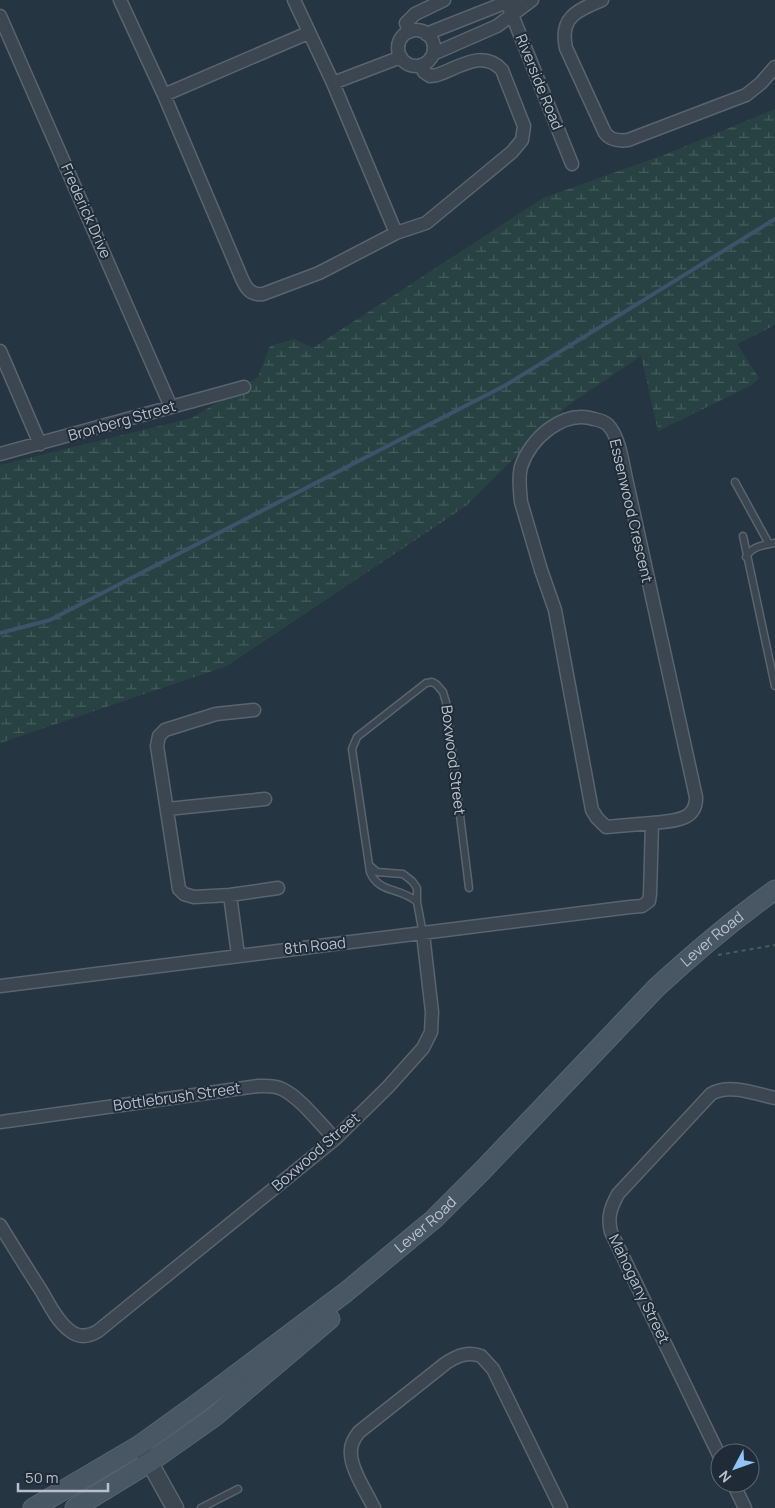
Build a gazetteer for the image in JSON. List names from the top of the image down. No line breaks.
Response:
{"streets":{"main road":["Lever Road"],"street":["Riverside Road","Frederick Drive","Bronberg Street","Essenwood Crescent","Boxwood Street","8th Road","Bottlebrush Street","Mahogany Street"]},"crossings":[["Frederick Drive","Bronberg Street"],["Essenwood Crescent","8th Road"],["Boxwood Street","8th Road"],["Boxwood Street","Bottlebrush Street"]],"scale_bar":"50 m","north":"bottom left"}
